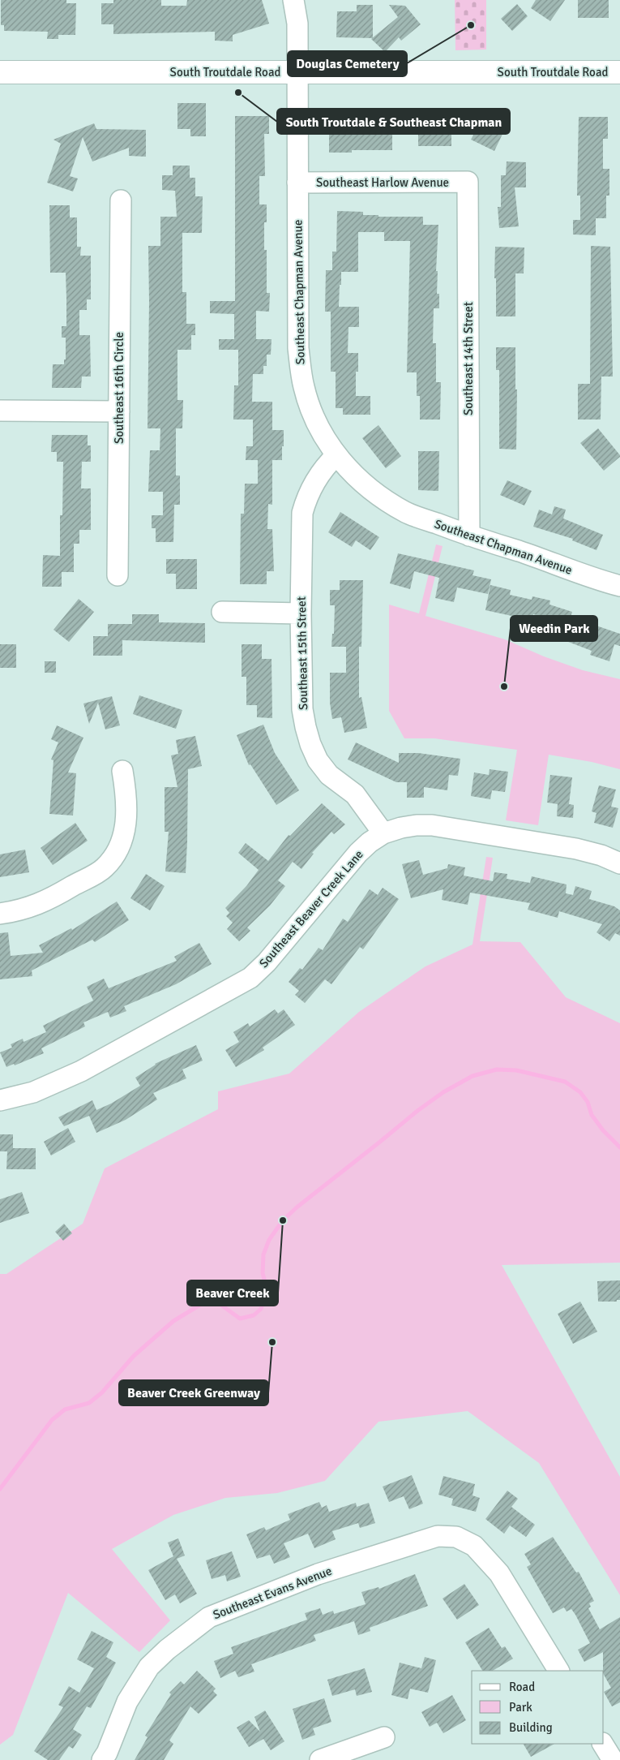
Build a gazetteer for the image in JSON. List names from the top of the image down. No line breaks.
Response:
{"streets":{"main road":["South Troutdale Road"],"street":["Southeast Harlow Avenue","Southeast Chapman Avenue","Southeast 14th Street","Southeast 16th Circle","Southeast 15th Street","Southeast Beaver Creek Lane","Southeast Evans Avenue"]},"crossings":[["South Troutdale Road","Southeast Chapman Avenue"],["Southeast Harlow Avenue","Southeast Chapman Avenue"],["Southeast Harlow Avenue","Southeast 14th Street"],["Southeast Chapman Avenue","Southeast 14th Street"],["Southeast Chapman Avenue","Southeast 15th Street"],["Southeast 15th Street","Southeast Beaver Creek Lane"]],"places":["Douglas Cemetery","South Troutdale & Southeast Chapman","Weedin Park","Beaver Creek","Beaver Creek Greenway"],"legend":["Road","Park","Building"]}
